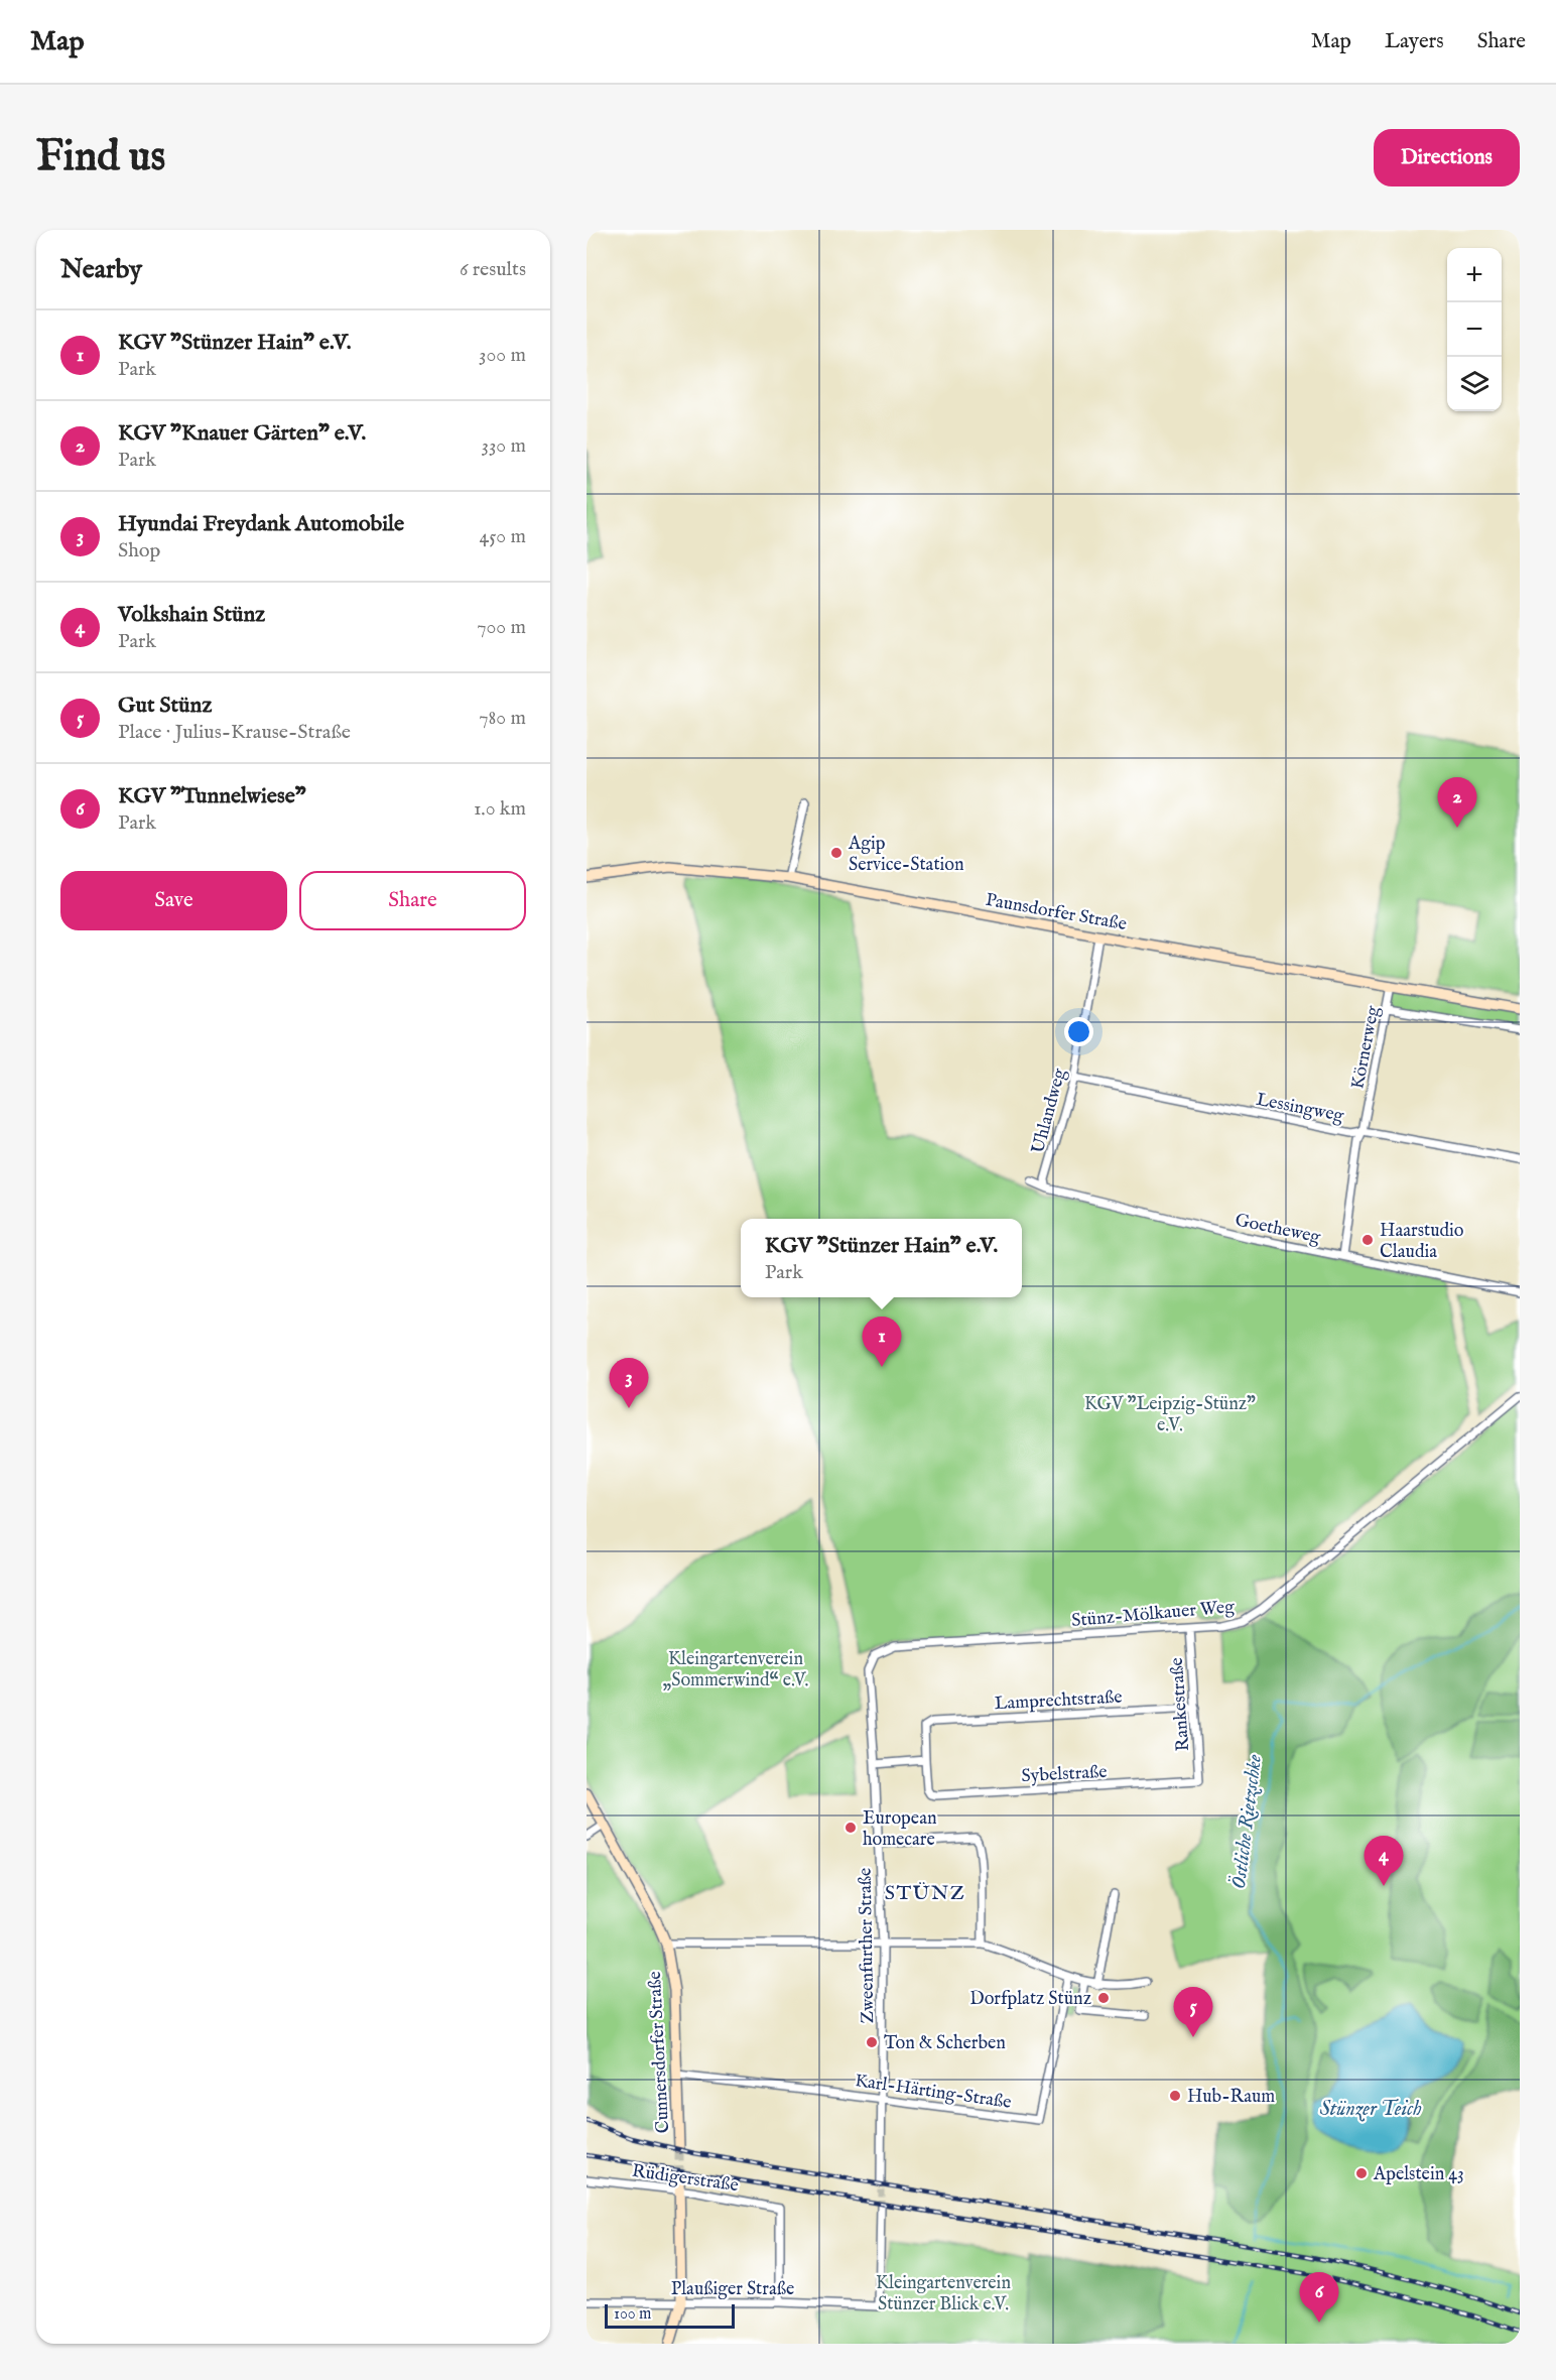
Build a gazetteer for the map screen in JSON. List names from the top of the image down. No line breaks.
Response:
{"streets":{"main road":["Paunsdorfer Straße","Cunnersdorfer Straße"],"street":["Körnerweg","Lessingweg","Uhlandweg","Goetheweg","Stünz-Mölkauer Weg","Lamprechtstraße","Rankestraße","Sybelstraße","Zweenfurther Straße","Karl-Härting-Straße","Rüdigerstraße","Plaußiger Straße"]},"crossings":[["Paunsdorfer Straße","Körnerweg"],["Paunsdorfer Straße","Uhlandweg"],["Körnerweg","Lessingweg"],["Körnerweg","Goetheweg"],["Lessingweg","Uhlandweg"],["Uhlandweg","Goetheweg"],["Stünz-Mölkauer Weg","Rankestraße"],["Stünz-Mölkauer Weg","Zweenfurther Straße"],["Lamprechtstraße","Rankestraße"],["Lamprechtstraße","Sybelstraße"],["Rankestraße","Sybelstraße"],["Zweenfurther Straße","Karl-Härting-Straße"],["Cunnersdorfer Straße","Karl-Härting-Straße"],["Rüdigerstraße","Plaußiger Straße"]],"districts":["STÜNZ"],"water":["Östliche Rietzschke","Stünzer Teich"],"parks":["KGV \"Leipzig-Stünz\" e.V.","Kleingartenverein „Sommerwind“ e.V.","Kleingartenverein Stünzer Blick e.V."],"places":["Agip Service-Station","Haarstudio Claudia","European homecare","Dorfplatz Stünz","Ton & Scherben","Hub-Raum","Apelstein 43"],"scale_bar":"100 m","page":{"header":"Map","nav":["Map","Layers","Share"],"buttons":["Directions",["Save","Share"]],"title":"Find us","heading":["Nearby","6 results"],"map_buttons":["+","−"],"list":[{"mark":"1","name":"KGV \"Stünzer Hain\" e.V.","note":"Park","value":"300 m"},{"mark":"2","name":"KGV \"Knauer Gärten\" e.V.","note":"Park","value":"330 m"},{"mark":"3","name":"Hyundai Freydank Automobile","note":"Shop","value":"450 m"},{"mark":"4","name":"Volkshain Stünz","note":"Park","value":"700 m"},{"mark":"5","name":"Gut Stünz","note":"Place · Julius-Krause-Straße","value":"780 m"},{"mark":"6","name":"KGV \"Tunnelwiese\"","note":"Park","value":"1.0 km"}],"pins":["2","1","3","4","5","6"],"popup":["KGV \"Stünzer Hain\" e.V.","Park"],"scale":"100 m"}}
